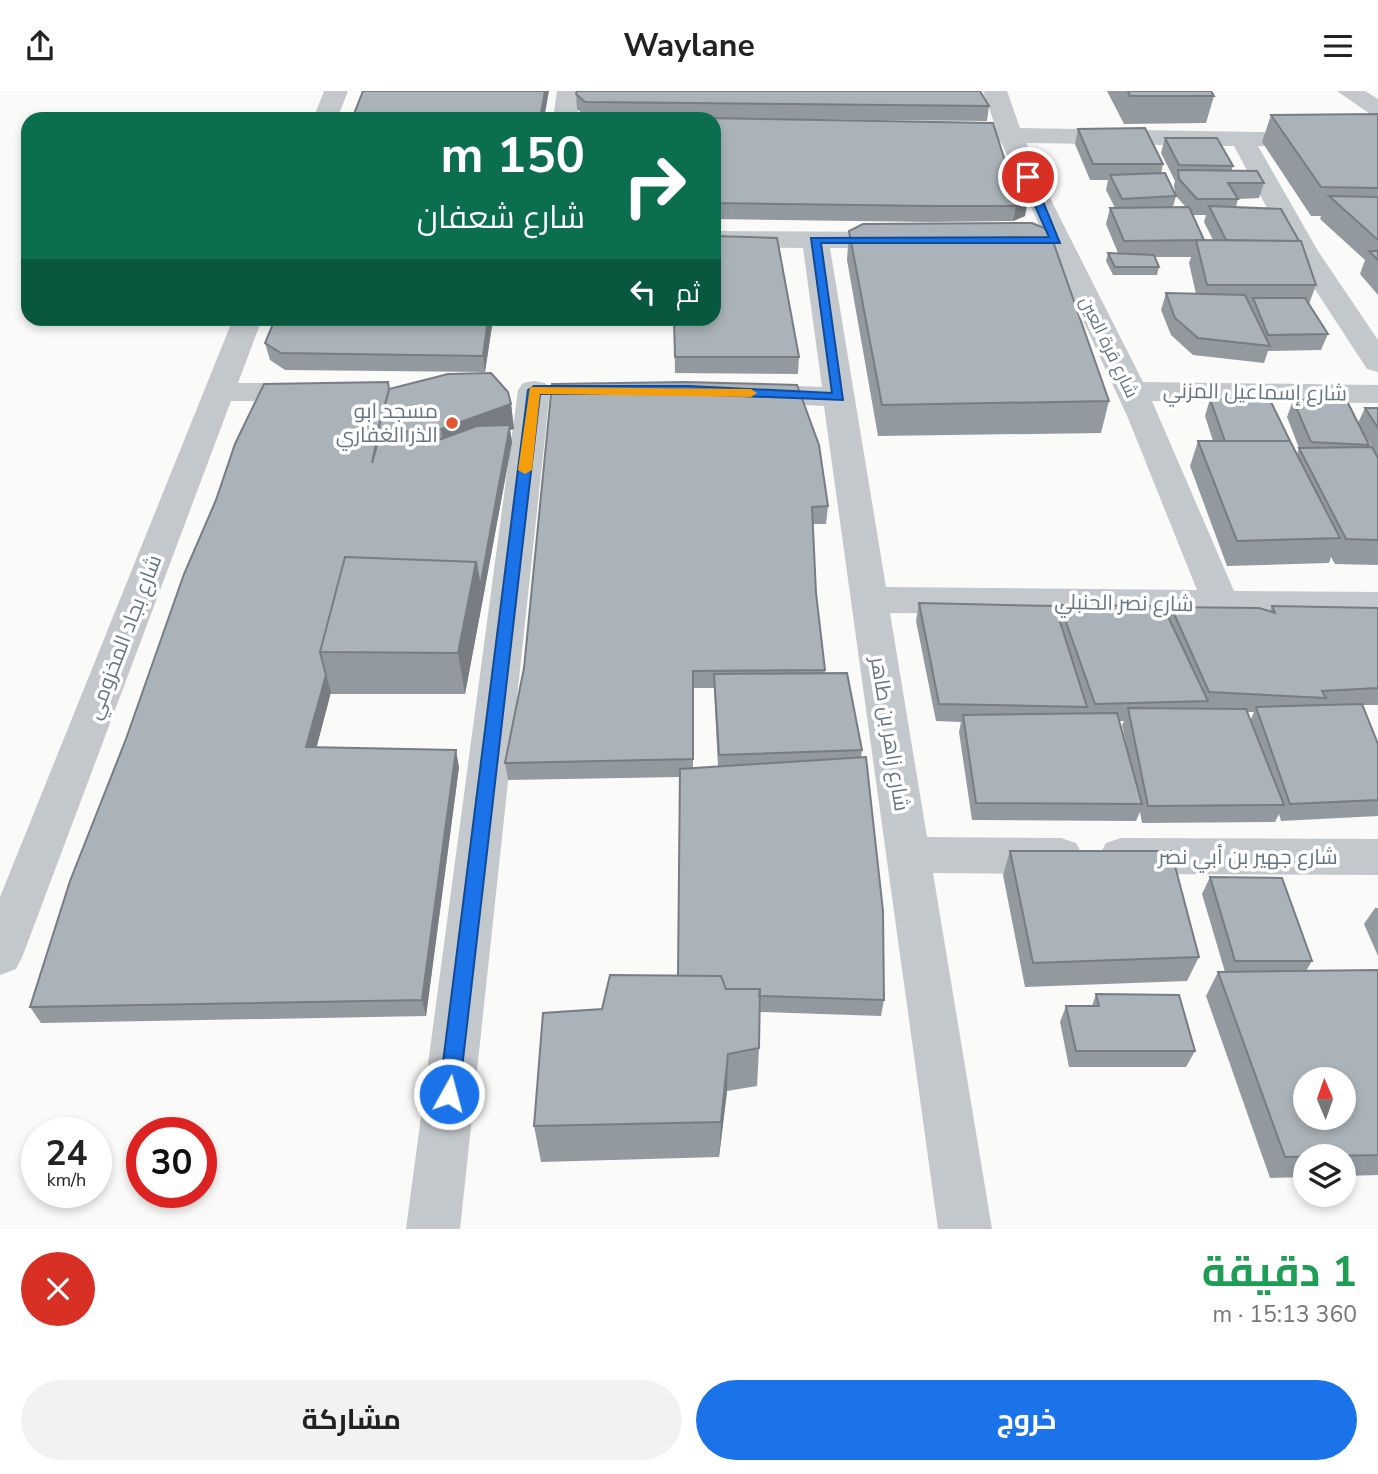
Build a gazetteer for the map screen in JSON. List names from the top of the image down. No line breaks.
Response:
{"streets":{"street":["شارع قرة العين","شارع إسماعيل المزني","شارع نصر الحنبلي","شارع بجاد المخزومي","شارع زاهر بن طاهر","شارع جهير بن أبي نصر"]},"crossings":[["شارع قرة العين","شارع إسماعيل المزني"],["شارع قرة العين","شارع نصر الحنبلي"],["شارع نصر الحنبلي","شارع زاهر بن طاهر"],["شارع زاهر بن طاهر","شارع جهير بن أبي نصر"]],"places":["مسجد ابو الذر الغفاري"],"north":"top","page":{"header":"Waylane","turn":["150 m","شارع شعفان"],"then":"ثم","speed":"24 km/h","limit":"30","heading":["1 دقيقة","360 m · 15:13"],"buttons":["خروج","مشاركة"]}}
